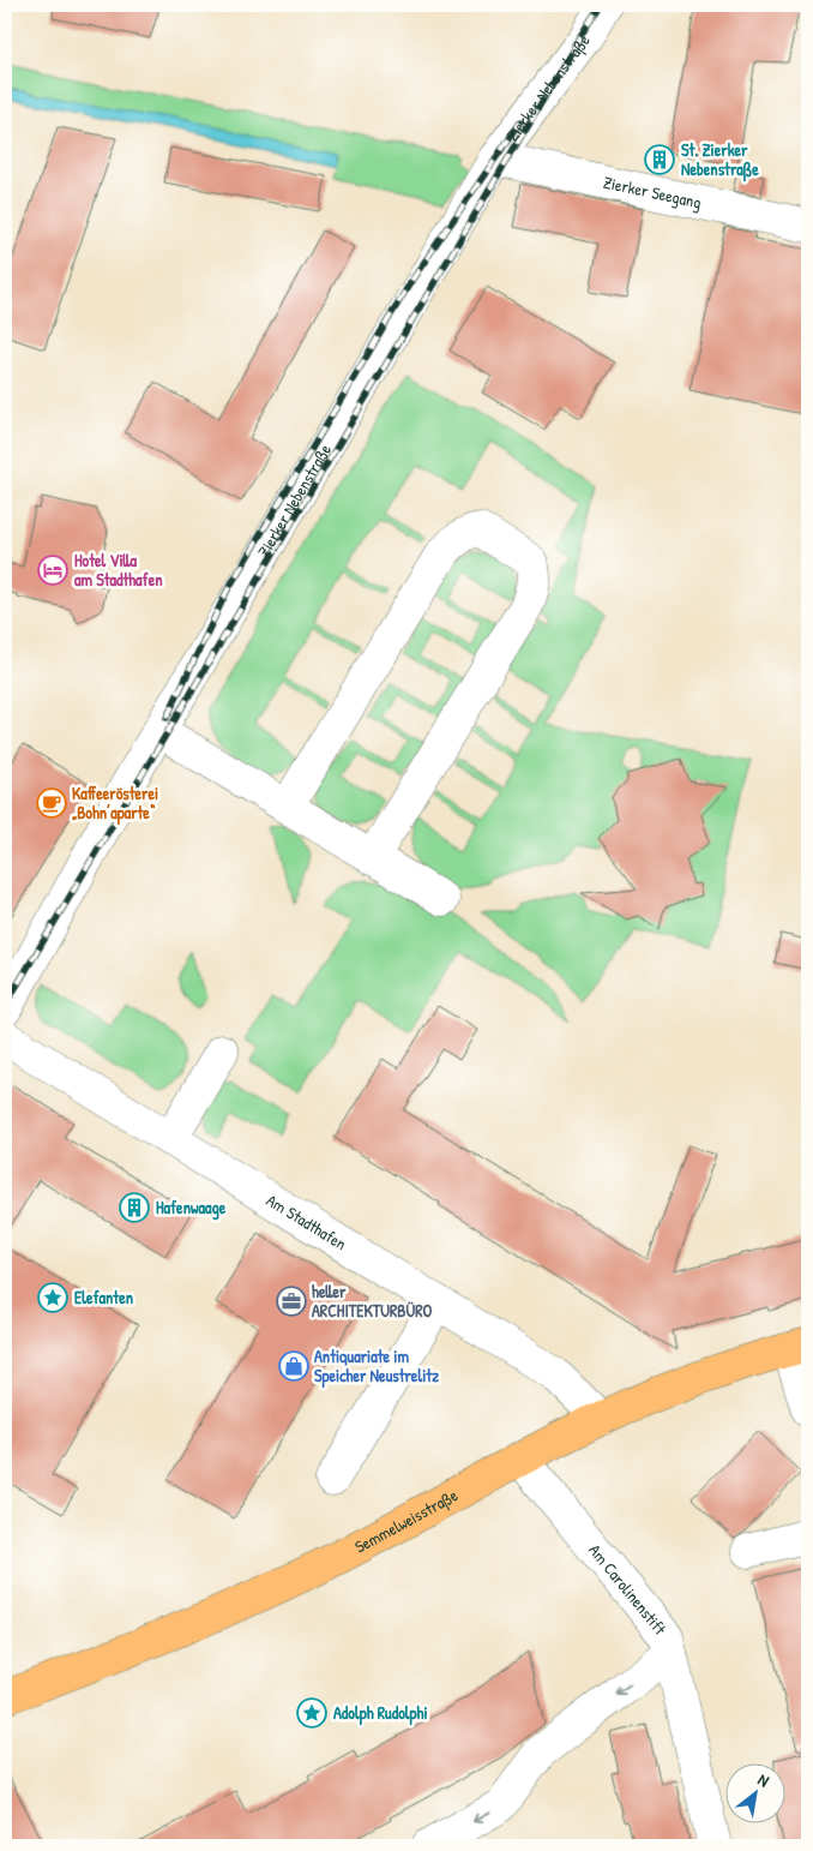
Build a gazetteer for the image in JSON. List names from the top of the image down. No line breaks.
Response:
{"streets":{"main road":["Semmelweisstraße"],"street":["Zierker Nebenstraße","Zierker Seegang","Am Stadthafen","Am Carolinenstift"]},"crossings":[["Zierker Nebenstraße","Zierker Seegang"],["Am Stadthafen","Semmelweisstraße"],["Semmelweisstraße","Am Carolinenstift"]],"places":{"building":["St. Zierker Nebenstraße","Hafenwaage"],"hotel":["Hotel Villa am Stadthafen"],"cafe":["Kaffeerösterei „Bohn’aparte“"],"place":["Elefanten","Adolph Rudolphi"],"office":["heller ARCHITEKTURBÜRO"],"shop":["Antiquariate im Speicher Neustrelitz"]},"north":"top right"}
